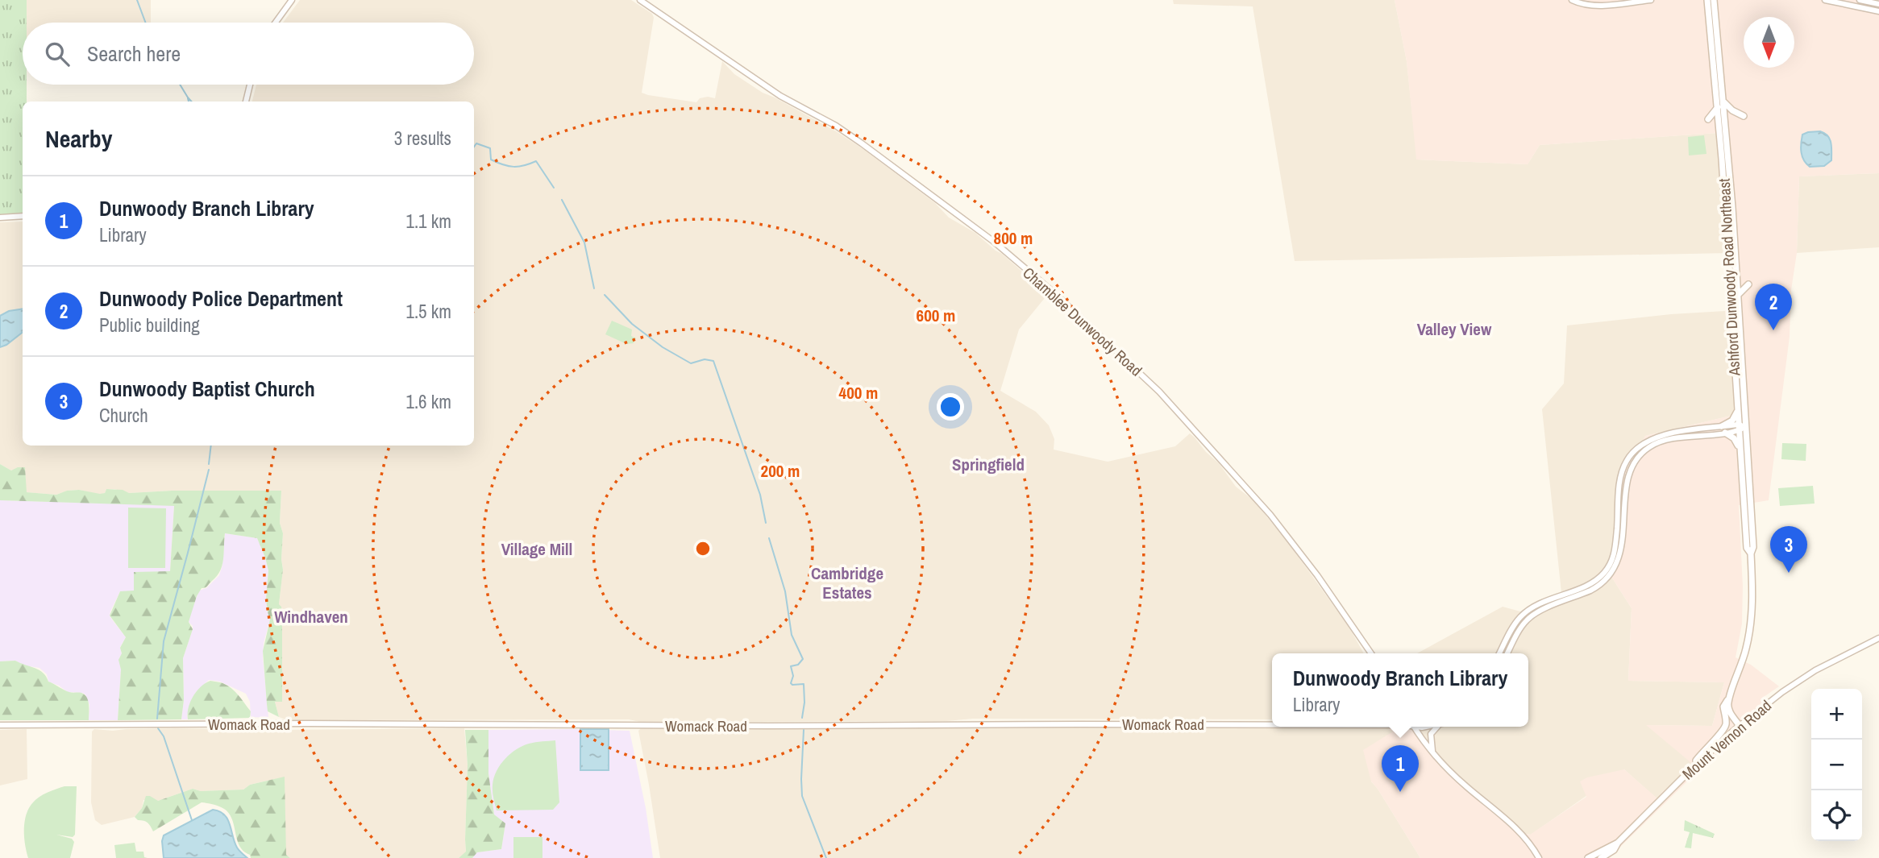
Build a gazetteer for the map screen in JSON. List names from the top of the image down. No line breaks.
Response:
{"streets":{"main road":["Ashford Dunwoody Road Northeast","Mount Vernon Road"],"street":["Chamblee Dunwoody Road","Womack Road"]},"crossings":[["Ashford Dunwoody Road Northeast","Mount Vernon Road"]],"districts":["Valley View","Springfield","Village Mill","Cambridge Estates","Windhaven"],"north":"bottom","page":{"search":"Search here","heading":["Nearby","3 results"],"list":[{"mark":"1","name":"Dunwoody Branch Library","note":"Library","value":"1.1 km"},{"mark":"2","name":"Dunwoody Police Department","note":"Public building","value":"1.5 km"},{"mark":"3","name":"Dunwoody Baptist Church","note":"Church","value":"1.6 km"}],"pins":["2","3","1"],"popup":["Dunwoody Branch Library","Library"],"map_buttons":["+","−"]},"rings":["800 m","600 m","400 m","200 m"]}
